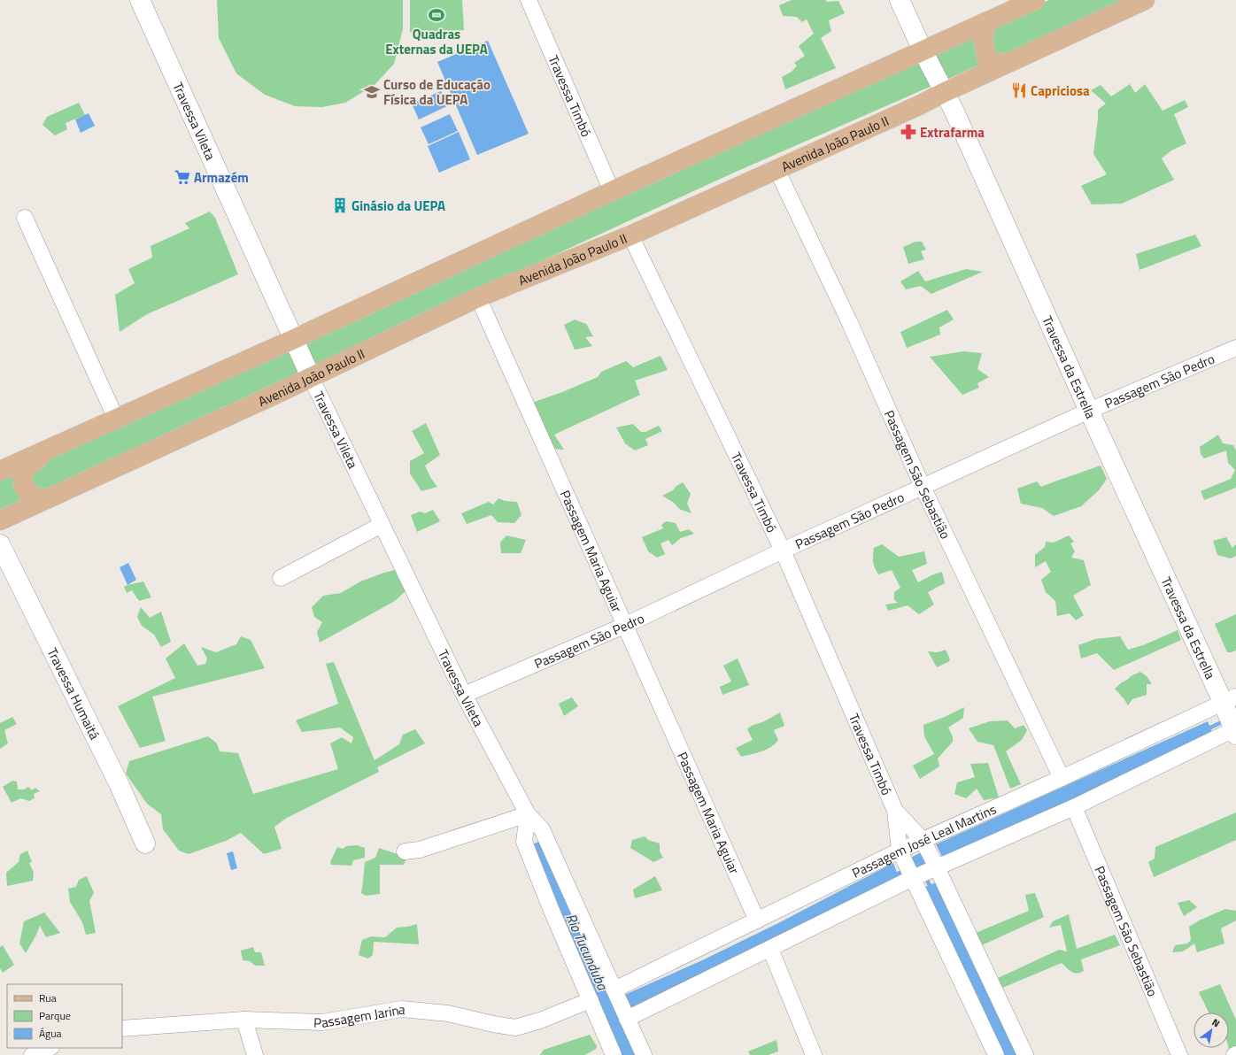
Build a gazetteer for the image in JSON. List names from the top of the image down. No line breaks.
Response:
{"streets":{"main road":["Avenida João Paulo II"],"street":["Travessa Timbó","Travessa Vileta","Travessa da Estrella","Passagem São Pedro","Passagem São Sebastião","Passagem Maria Aguiar","Travessa Humaitá","Passagem José Leal Martins","Passagem Jarina"]},"crossings":[["Travessa Timbó","Avenida João Paulo II"],["Travessa Timbó","Passagem São Pedro"],["Travessa Timbó","Passagem José Leal Martins"],["Travessa Vileta","Avenida João Paulo II"],["Travessa Vileta","Passagem São Pedro"],["Travessa Vileta","Passagem José Leal Martins"],["Avenida João Paulo II","Travessa da Estrella"],["Avenida João Paulo II","Passagem São Sebastião"],["Avenida João Paulo II","Passagem Maria Aguiar"],["Travessa da Estrella","Passagem São Pedro"],["Travessa da Estrella","Passagem José Leal Martins"],["Passagem São Pedro","Passagem São Sebastião"],["Passagem São Pedro","Passagem Maria Aguiar"],["Passagem São Sebastião","Passagem José Leal Martins"],["Passagem Maria Aguiar","Passagem José Leal Martins"]],"water":["Rio Tucunduba"],"places":{"sports":["Quadras Externas da UEPA"],"restaurant":["Capriciosa"],"school or university":["Curso de Educação Física da UEPA"],"pharmacy":["Extrafarma"],"supermarket":["Armazém"],"building":["Ginásio da UEPA"]},"legend":["Rua","Parque","Água"],"north":"top right"}
